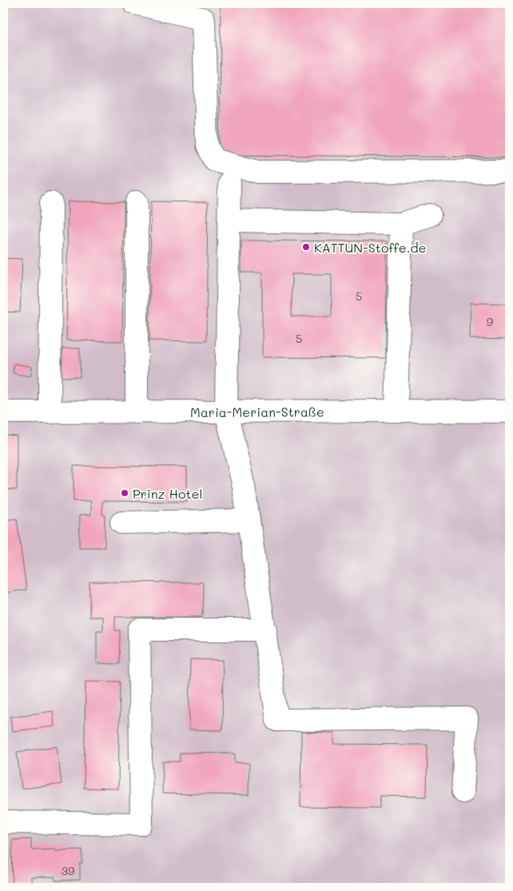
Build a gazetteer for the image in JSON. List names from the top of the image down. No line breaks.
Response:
{"streets":{"street":["Maria-Merian-Straße"]},"places":["KATTUN-Stoffe.de","Prinz Hotel"],"house_numbers":["5","9","5","39"]}
